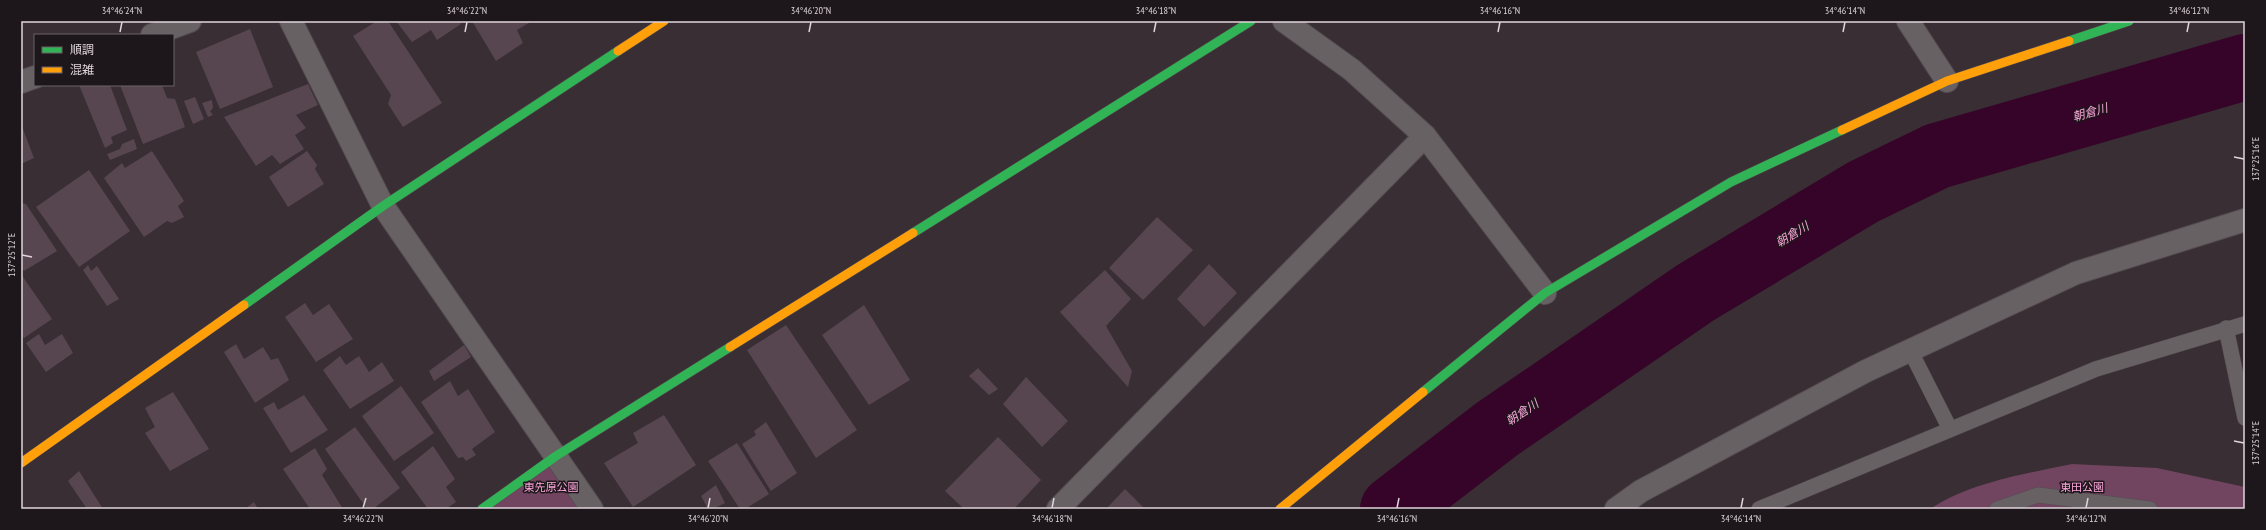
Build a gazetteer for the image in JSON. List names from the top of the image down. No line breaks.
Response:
{"water":["朝倉川"],"parks":["東先原公園","東田公園"],"legend":["順調","混雑"],"coordinates":["34°46'24\"N","34°46'22\"N","34°46'20\"N","34°46'18\"N","34°46'16\"N","34°46'14\"N","34°46'12\"N","137°25'16\"E","137°25'12\"E","137°25'14\"E"]}
